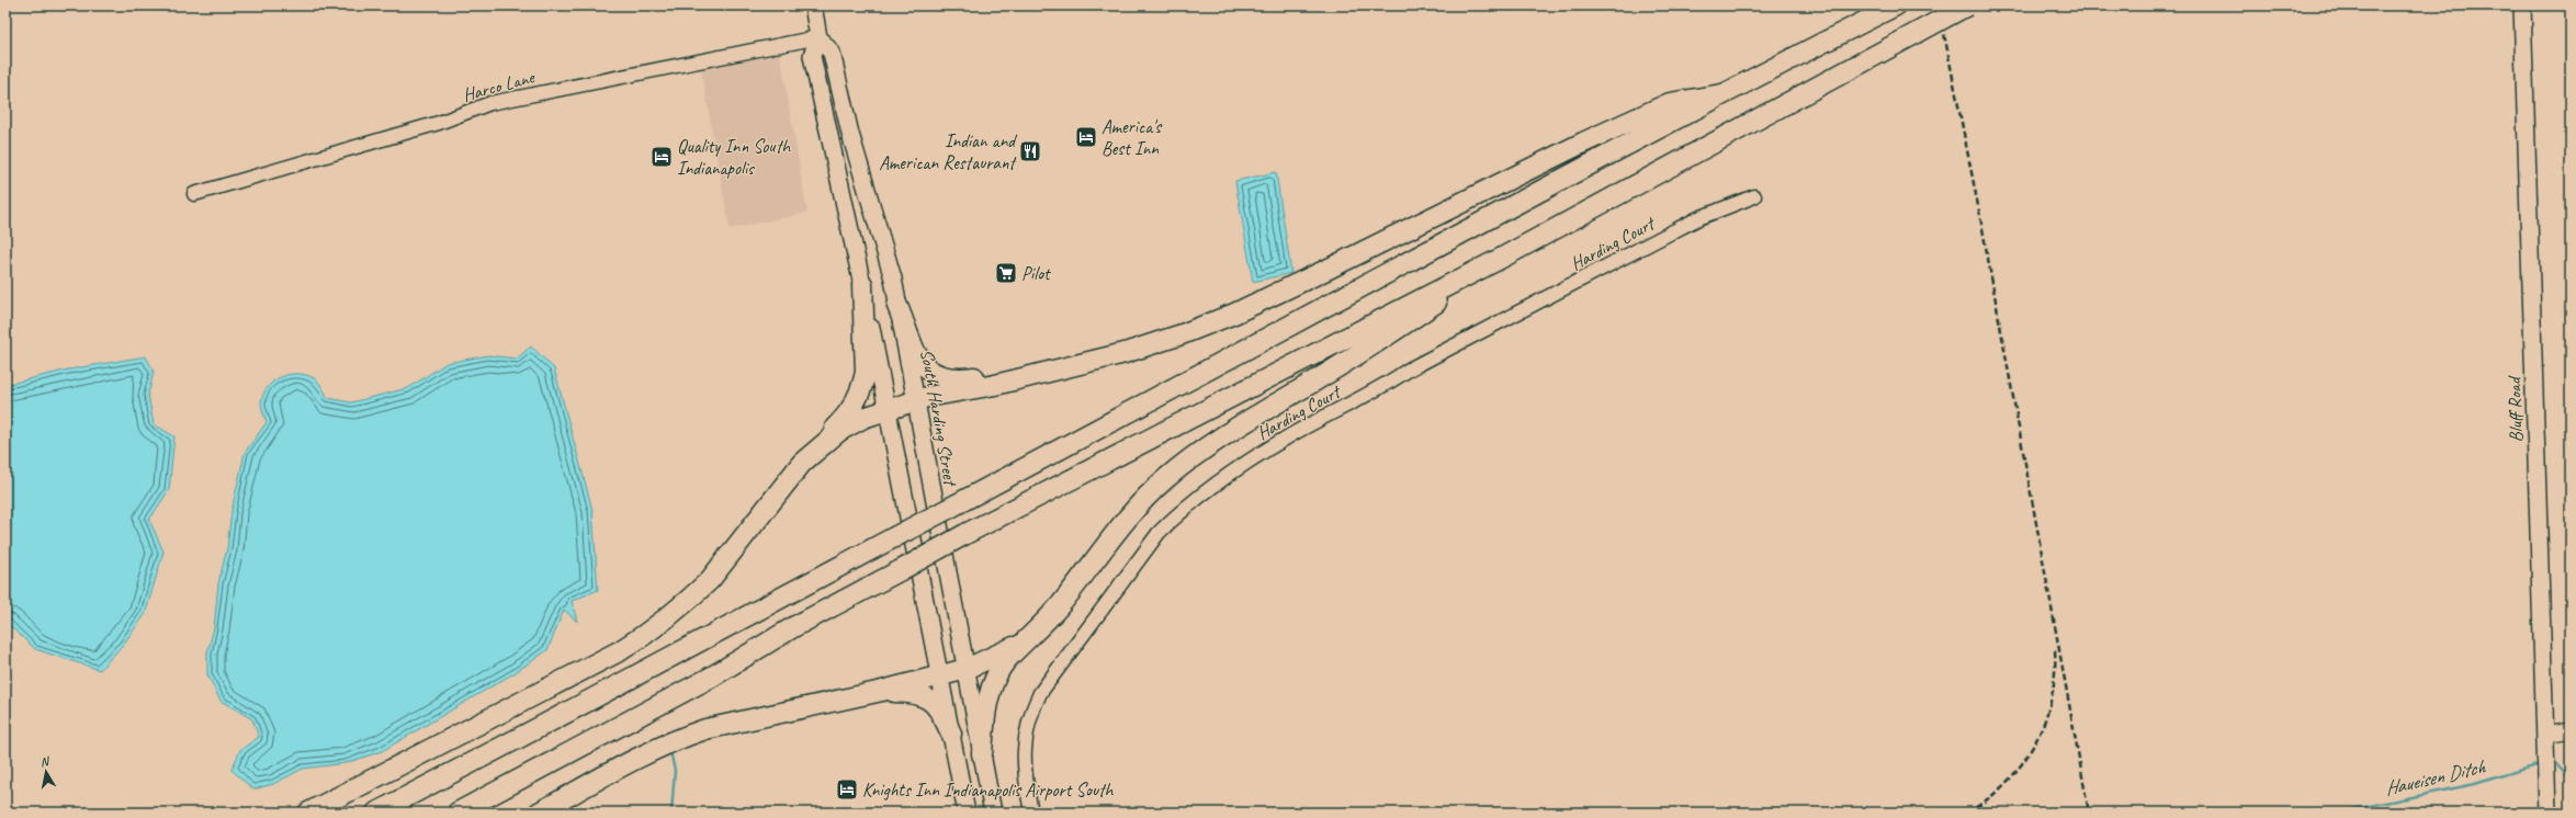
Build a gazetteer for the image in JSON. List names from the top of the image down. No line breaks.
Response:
{"streets":{"main road":["Bluff Road","South Harding Street"],"street":["Harco Lane","Harding Court"]},"crossings":[["Harco Lane","South Harding Street"]],"water":["Haueisen Ditch"],"places":{"hotel":["America's Best Inn","Quality Inn South Indianapolis","Knights Inn Indianapolis Airport South"],"restaurant":["Indian and American Restaurant"],"supermarket":["Pilot"]},"north":"top"}
